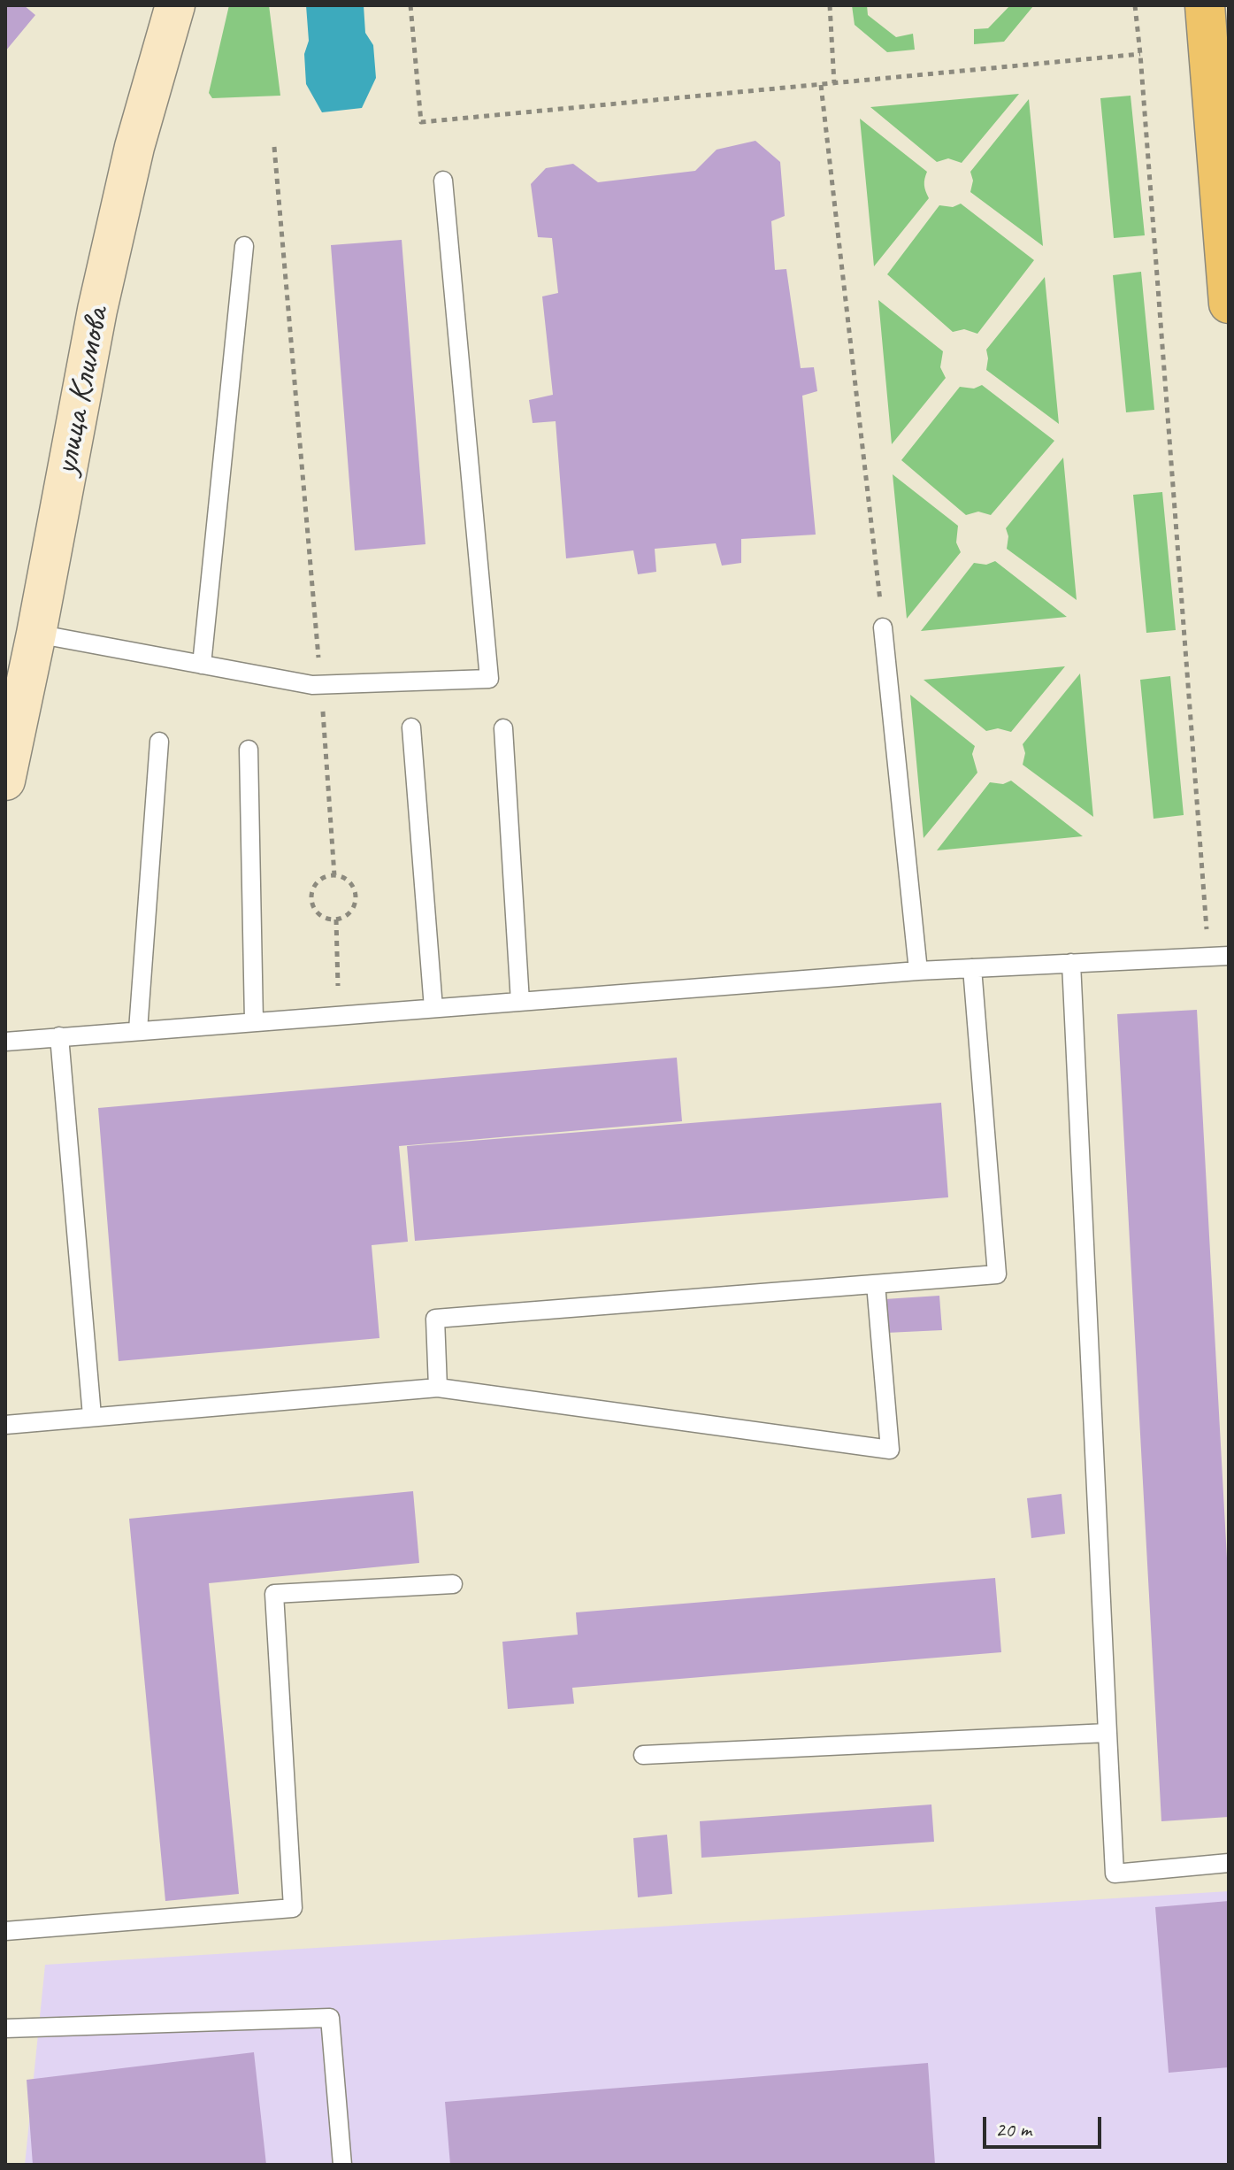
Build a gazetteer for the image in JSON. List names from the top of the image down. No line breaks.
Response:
{"streets":{"street":["улица Климова"]},"scale_bar":"20 m"}
